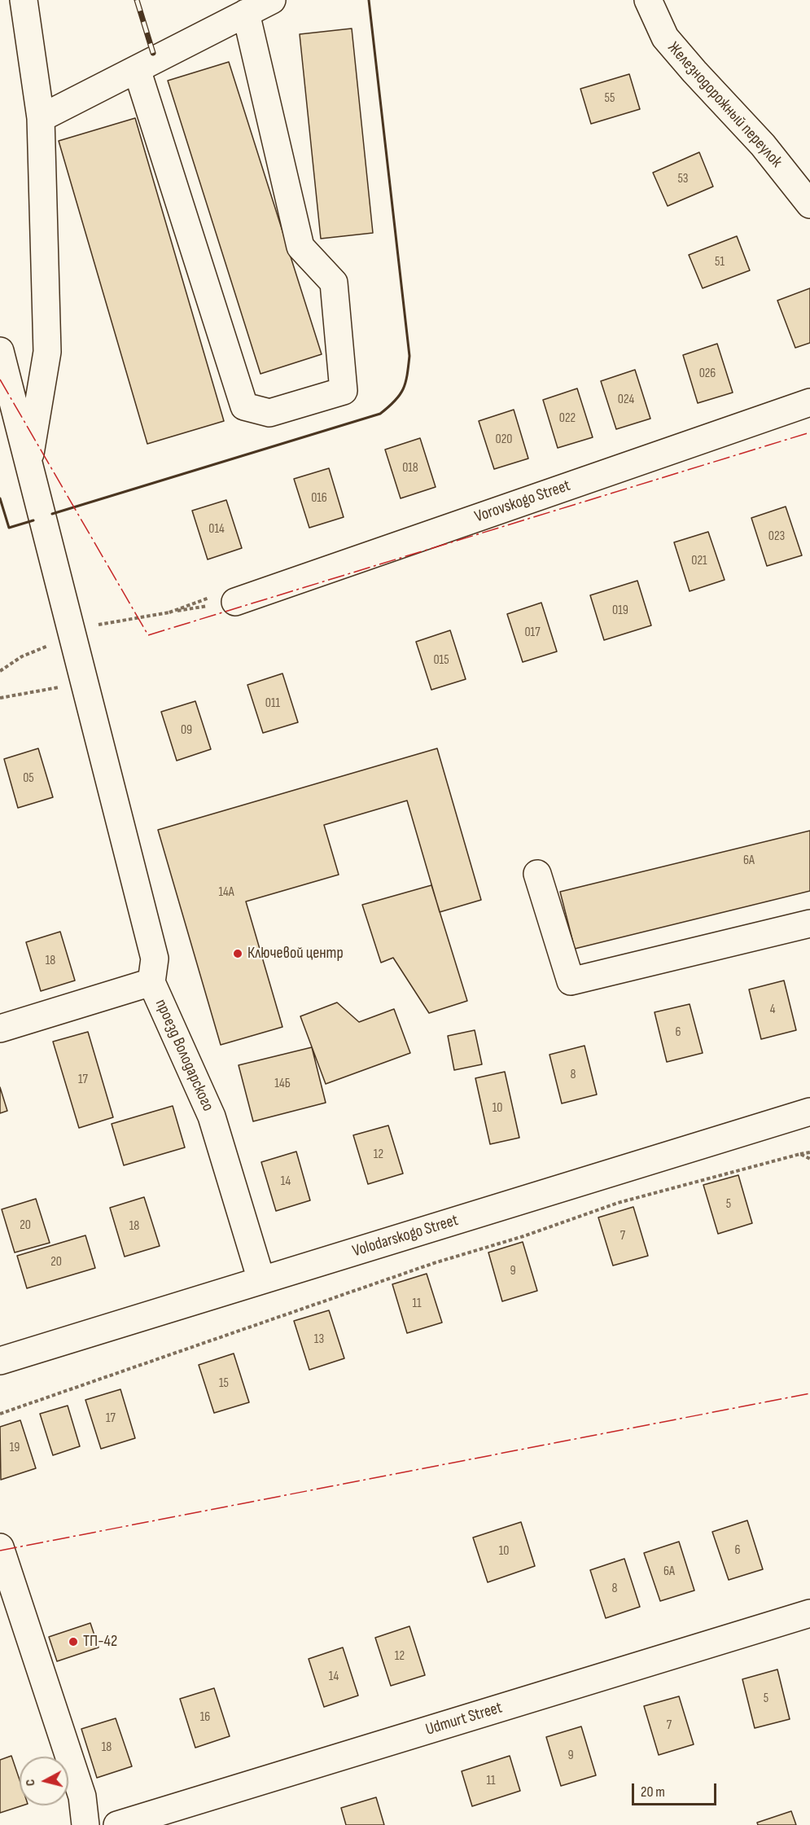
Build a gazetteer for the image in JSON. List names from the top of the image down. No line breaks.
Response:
{"streets":{"street":["Железнодорожный переулок","Vorovskogo Street","проезд Володарского","Volodarskogo Street","Udmurt Street"]},"crossings":[["проезд Володарского","Volodarskogo Street"]],"places":["Ключевой центр","ТП-42"],"house_numbers":["55","53","51","026","024","022","020","018","016","014","023","021","019","017","015","011","09","05","6А","14А","18","4","6","8","17","14Б","10","12","14","5","20","18","7","20","9","11","13","15","17","19","6","10","6А","8","12","14","5","16","7","18","9","11"],"scale_bar":"20 m","north":"left"}
